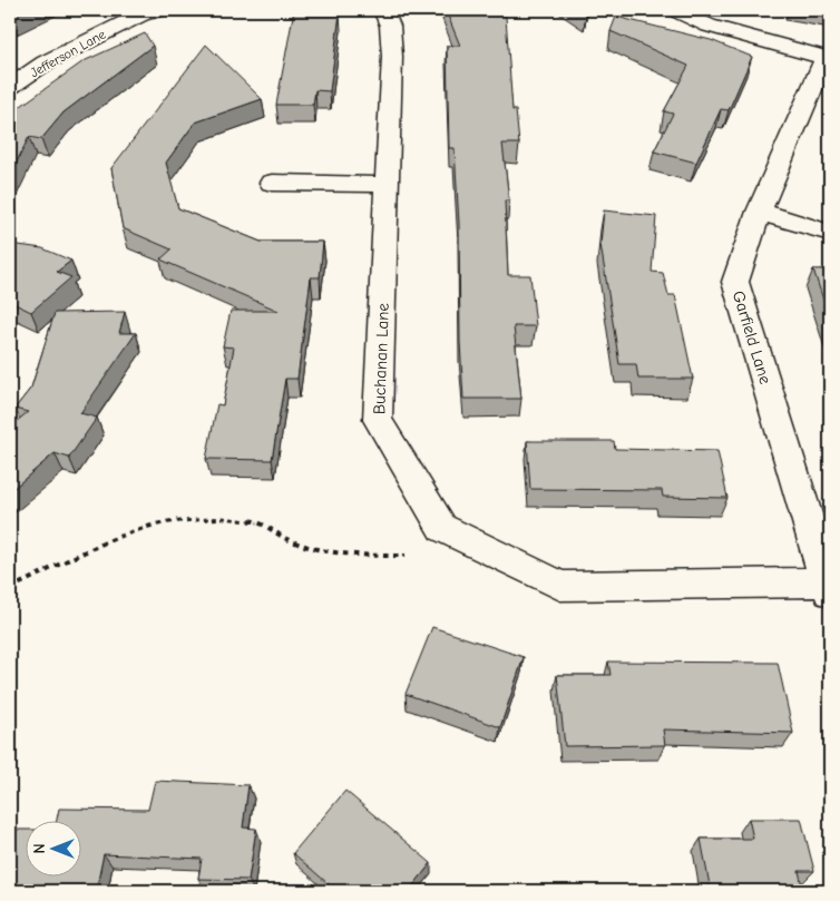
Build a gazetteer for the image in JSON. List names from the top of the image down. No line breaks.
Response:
{"streets":{"street":["Jefferson Lane","Garfield Lane","Buchanan Lane"]},"crossings":[["Garfield Lane","Buchanan Lane"]],"north":"left"}
